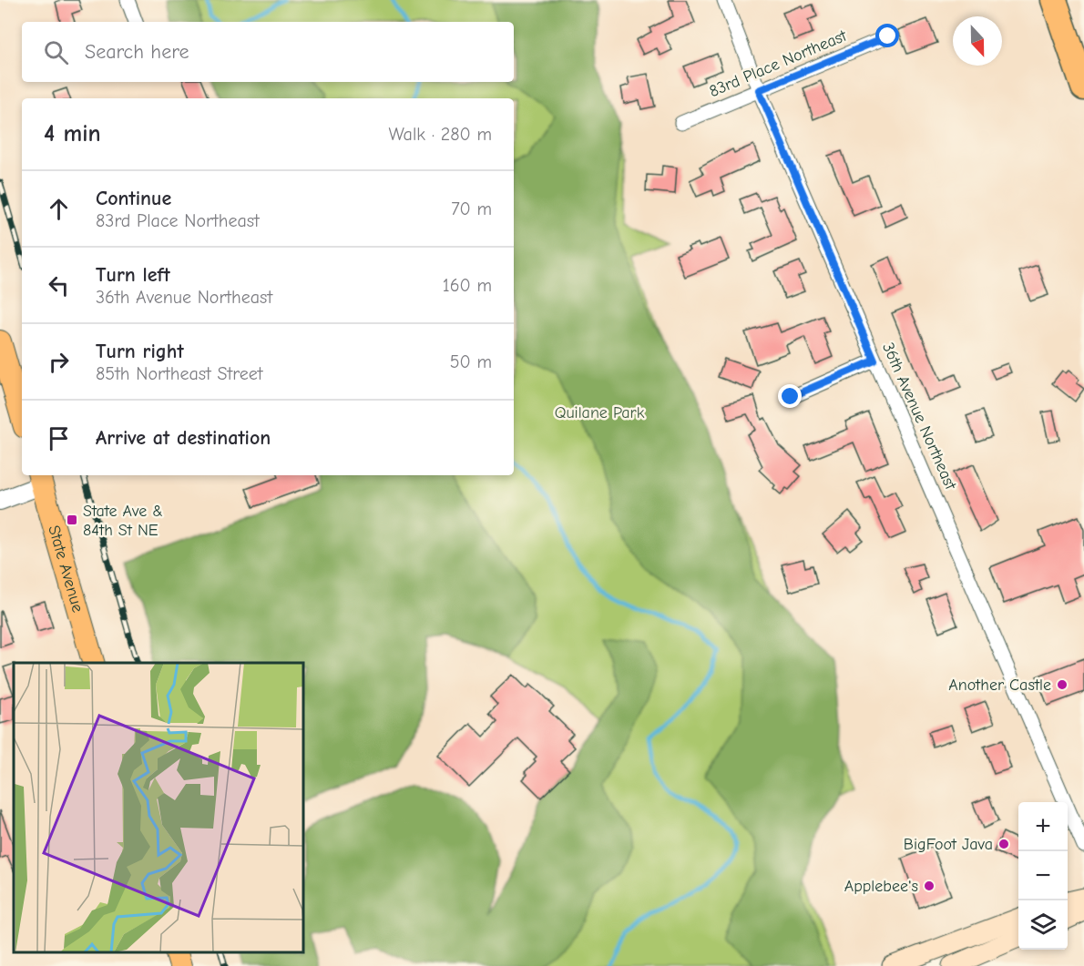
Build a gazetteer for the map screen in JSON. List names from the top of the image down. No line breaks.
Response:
{"streets":{"main road":["State Avenue"],"street":["83rd Place Northeast","36th Avenue Northeast"]},"crossings":[["83rd Place Northeast","36th Avenue Northeast"]],"parks":["Quilane Park"],"places":{"transit":["State Ave & 84th St NE"],"other":["Another Castle","BigFoot Java","Applebee's"]},"north":"bottom","page":{"search":"Search here","heading":["4 min","Walk · 280 m"],"list":[["Continue","83rd Place Northeast","70 m"],["Turn left","36th Avenue Northeast","160 m"],["Turn right","85th Northeast Street","50 m"],"Arrive at destination"],"map_buttons":["+","−"]}}
